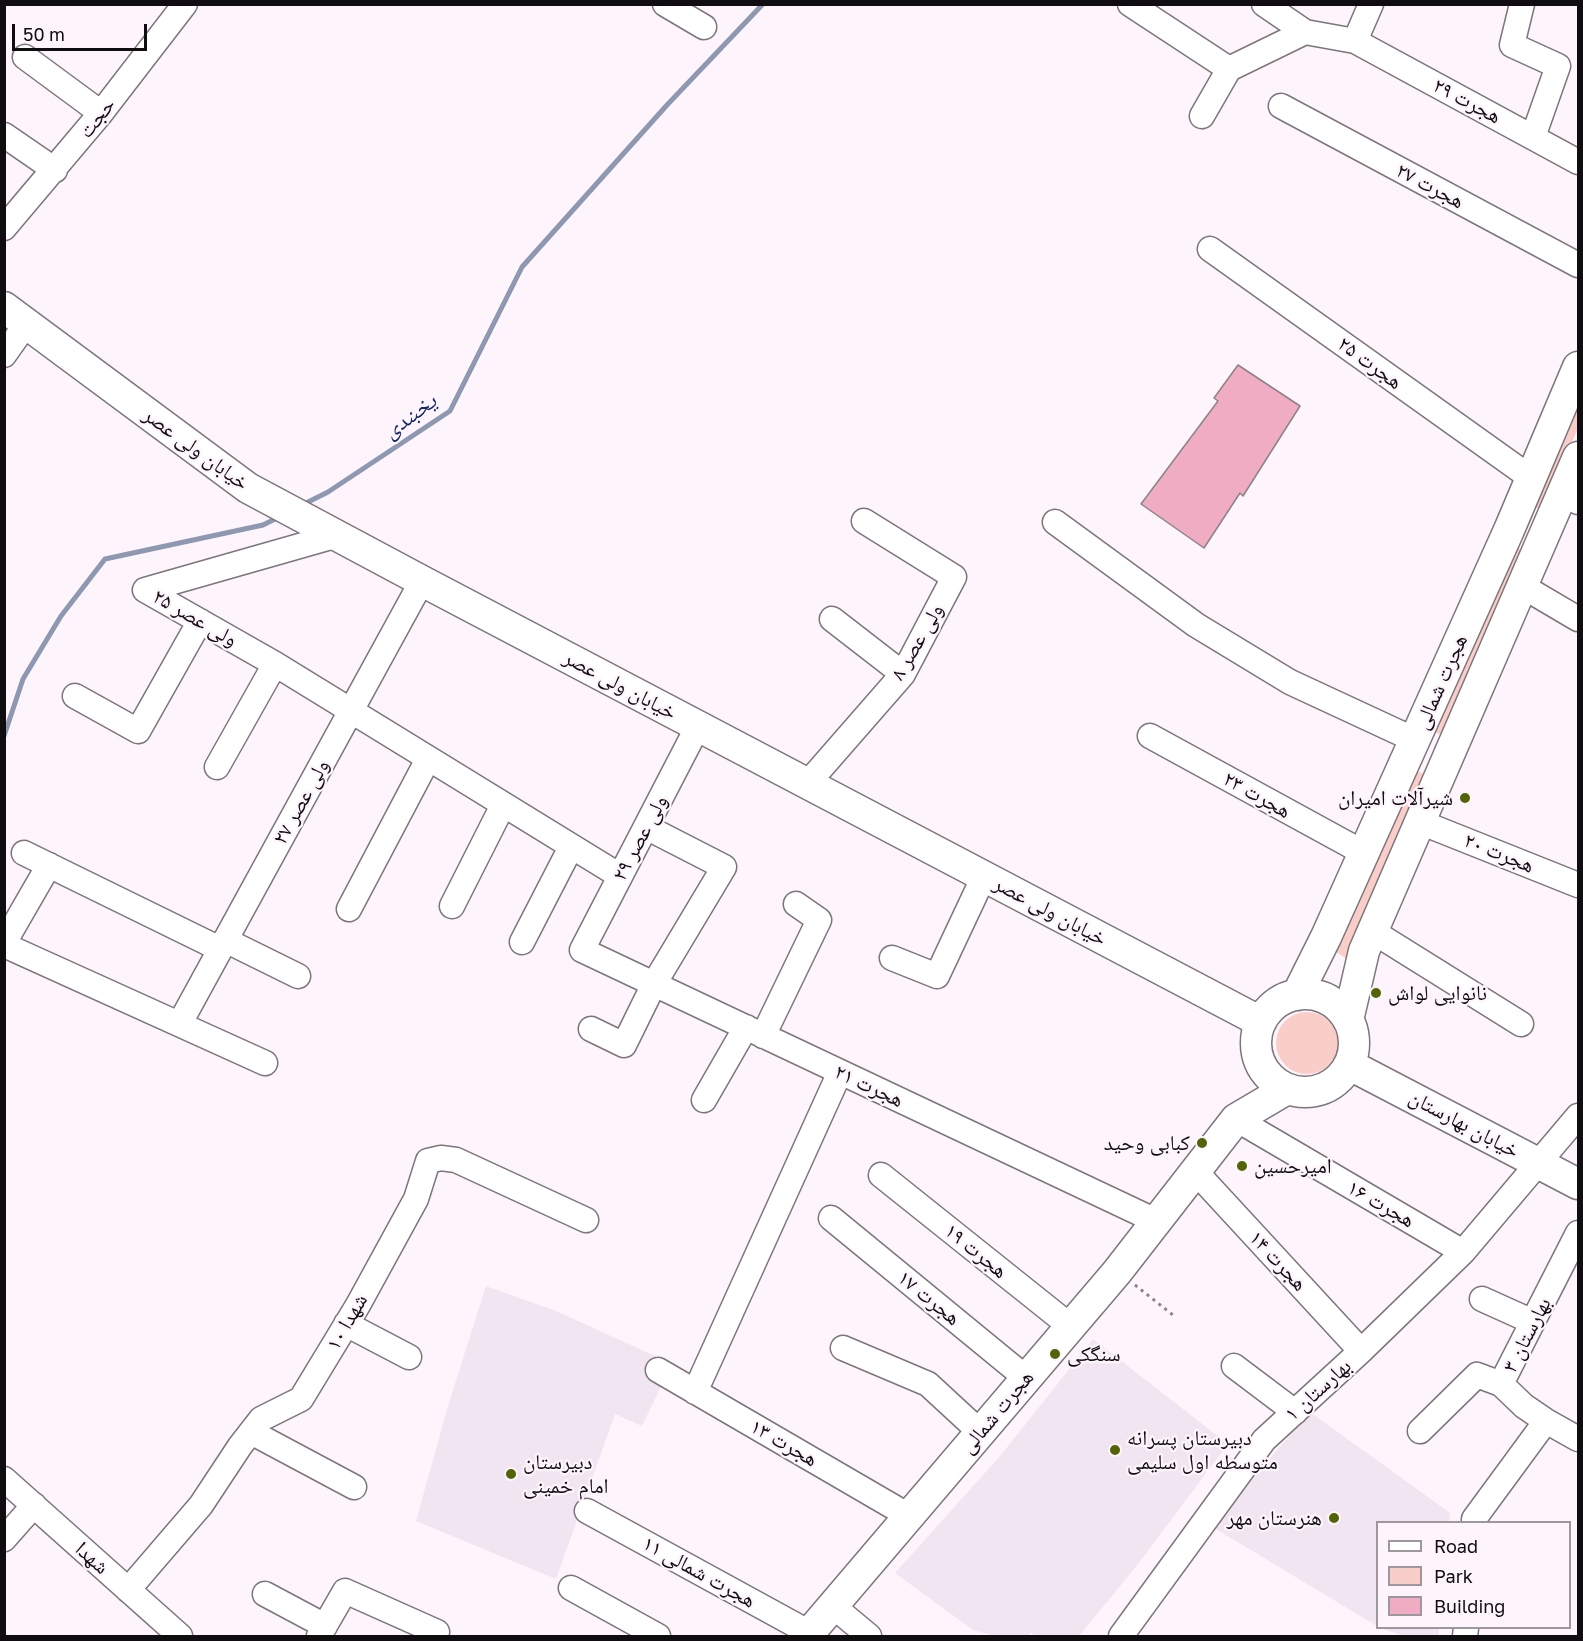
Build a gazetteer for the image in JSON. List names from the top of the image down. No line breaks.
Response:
{"streets":{"main road":["خیابان ولی عصر","هجرت شمالی","خیابان بهارستان"],"street":["هجرت ۲۹","حجت","هجرت ۲۷","هجرت ۲۵","ولی عصر ۲۵","ولی عصر ۸","هجرت ۲۳","ولی عصر ۲۷","ولی عصر ۲۹","هجرت ۲۰","هجرت ۲۱","هجرت ۱۶","هجرت ۱۹","هجرت ۱۴","هجرت ۱۷","شهدا ۱۰","بهارستان ۳","بهارستان ۱","هجرت ۱۳","شهدا","هجرت شمالی ۱۱"]},"crossings":[["هجرت ۲۵","هجرت شمالی"],["خیابان ولی عصر","ولی عصر ۲۵"],["خیابان ولی عصر","ولی عصر ۸"],["خیابان ولی عصر","هجرت شمالی"],["خیابان ولی عصر","ولی عصر ۲۷"],["خیابان ولی عصر","ولی عصر ۲۹"],["خیابان ولی عصر","خیابان بهارستان"],["ولی عصر ۲۵","ولی عصر ۲۷"],["ولی عصر ۲۵","ولی عصر ۲۹"],["هجرت شمالی","هجرت ۲۳"],["هجرت شمالی","هجرت ۲۰"],["هجرت شمالی","هجرت ۲۱"],["هجرت شمالی","خیابان بهارستان"],["هجرت شمالی","هجرت ۱۶"],["هجرت شمالی","هجرت ۱۹"],["هجرت شمالی","هجرت ۱۴"],["هجرت شمالی","هجرت ۱۷"],["هجرت شمالی","هجرت ۱۳"],["هجرت شمالی","هجرت شمالی ۱۱"],["ولی عصر ۲۹","هجرت ۲۱"],["خیابان بهارستان","بهارستان ۱"],["هجرت ۱۶","بهارستان ۱"],["هجرت ۱۴","بهارستان ۱"],["شهدا ۱۰","شهدا"]],"water":["یخبندی"],"places":["شیرآلات امیران","نانوایی لواش","کبابی وحید","امیرحسین","سنگکی","دبیرستان پسرانه متوسطه اول سلیمی","دبیرستان امام خمینی","هنرستان مهر"],"legend":["Road","Park","Building"],"scale_bar":"50 m"}
